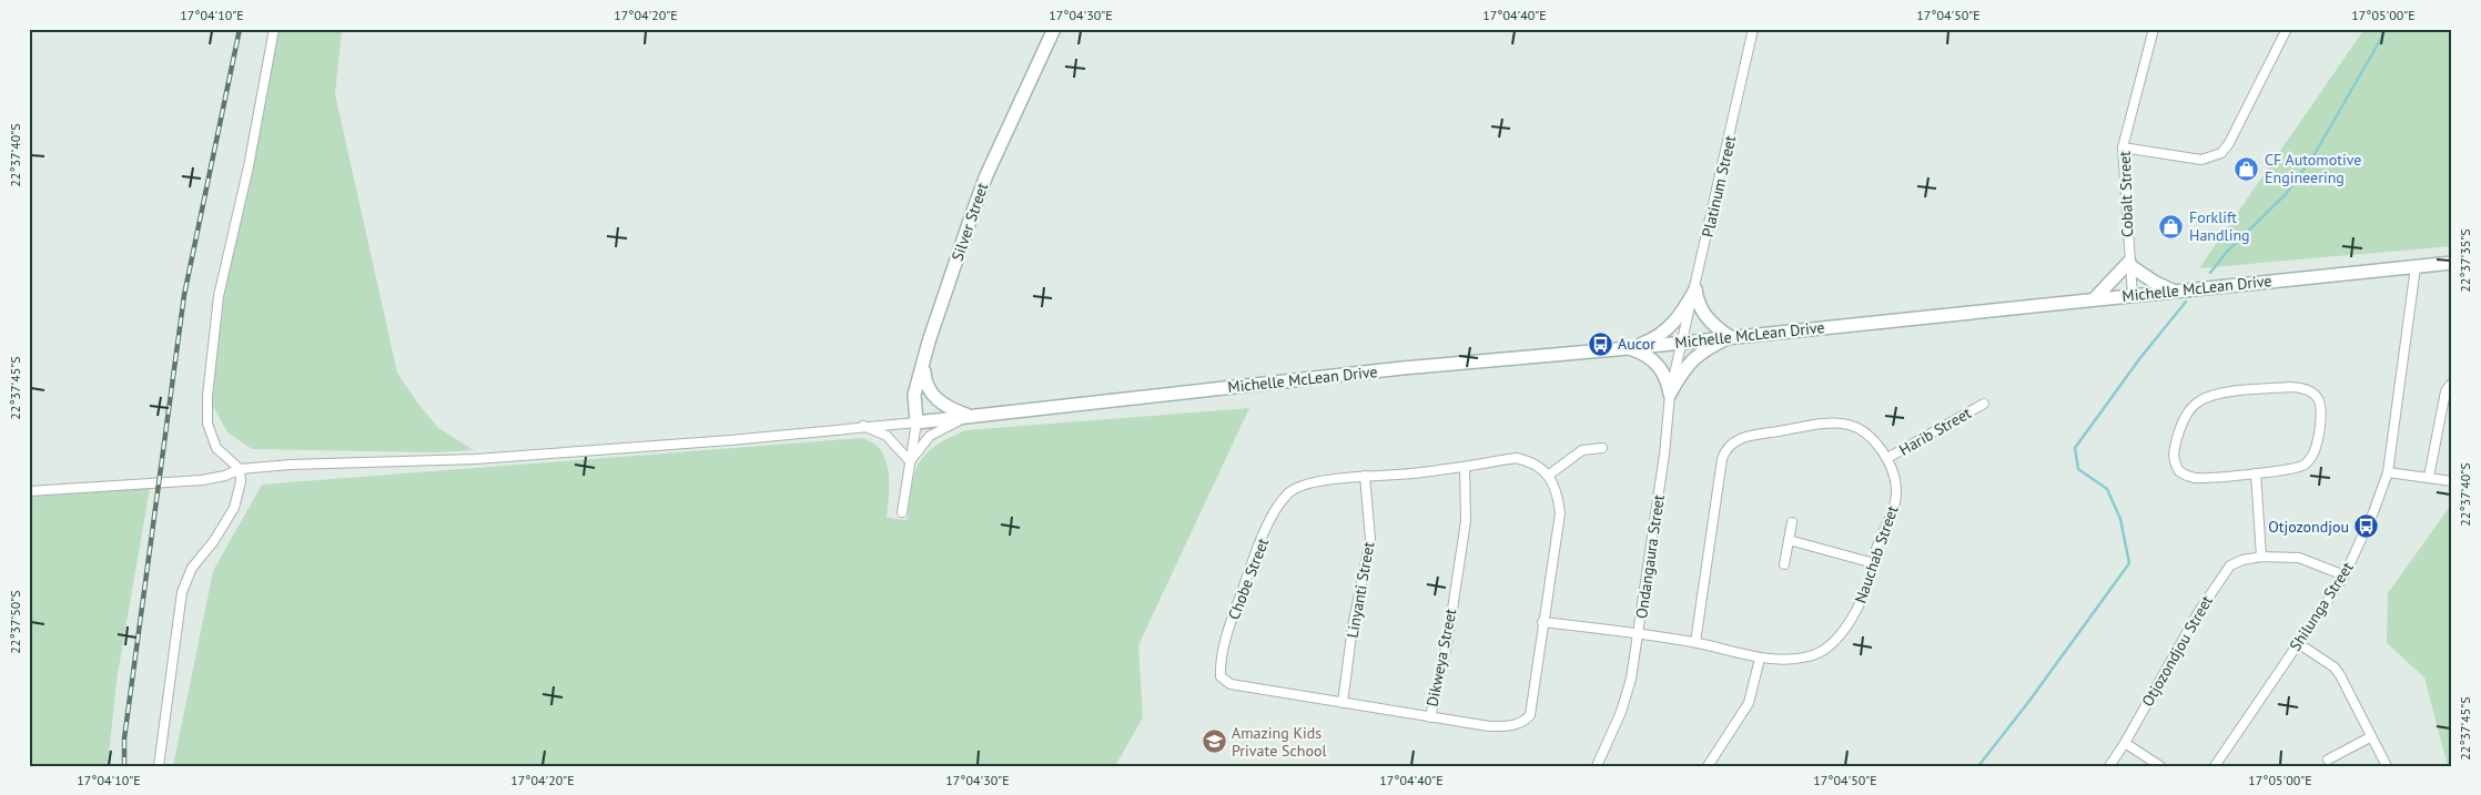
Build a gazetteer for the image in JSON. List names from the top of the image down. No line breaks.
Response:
{"streets":{"street":["Platinum Street","Cobalt Street","Silver Street","Michelle McLean Drive","Harib Street","Nauchab Street","Ondangaura Street","Chobe Street","Linyanti Street","Shilunga Street","Otjozondjou Street","Dikweya Street"]},"crossings":[["Platinum Street","Michelle McLean Drive"],["Platinum Street","Ondangaura Street"],["Cobalt Street","Michelle McLean Drive"],["Silver Street","Michelle McLean Drive"],["Michelle McLean Drive","Ondangaura Street"],["Michelle McLean Drive","Shilunga Street"],["Harib Street","Nauchab Street"],["Nauchab Street","Ondangaura Street"],["Chobe Street","Linyanti Street"],["Chobe Street","Dikweya Street"],["Shilunga Street","Otjozondjou Street"]],"places":{"shop":["CF Automotive Engineering","Forklift Handling"],"bus stop":["Aucor","Otjozondjou"],"school or university":["Amazing Kids Private School"]},"coordinates":["17°04'10\"E","17°04'20\"E","17°04'30\"E","17°04'40\"E","17°04'50\"E","17°05'00\"E","22°37'40\"S","22°37'35\"S","22°37'45\"S","22°37'50\"S"]}
